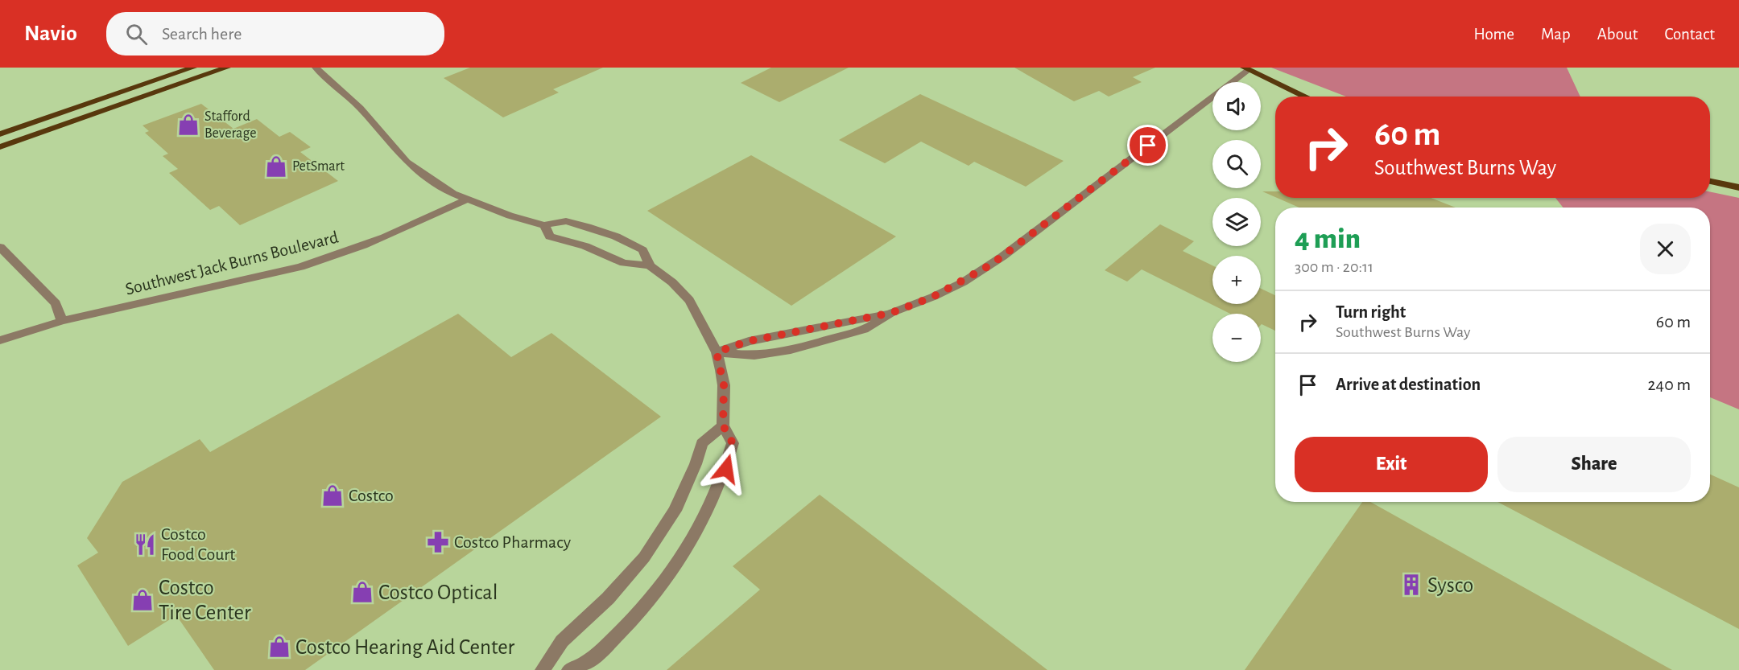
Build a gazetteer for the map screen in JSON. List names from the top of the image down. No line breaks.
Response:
{"streets":{"street":["Southwest Jack Burns Boulevard"]},"places":{"shop":["Stafford Beverage","PetSmart","Costco","Costco Optical","Costco Tire Center","Costco Hearing Aid Center"],"pharmacy":["Costco Pharmacy"],"restaurant":["Costco Food Court"],"building":["Sysco"]},"page":{"header":"Navio","search":"Search here","nav":["Home","Map","About","Contact"],"map_buttons":["+","−"],"turn":["60 m","Southwest Burns Way"],"heading":["4 min","300 m · 20:11"],"list":[{"name":"Turn right","note":"Southwest Burns Way","value":"60 m"},{"name":"Arrive at destination","value":"240 m"}],"buttons":["Exit","Share"]}}
